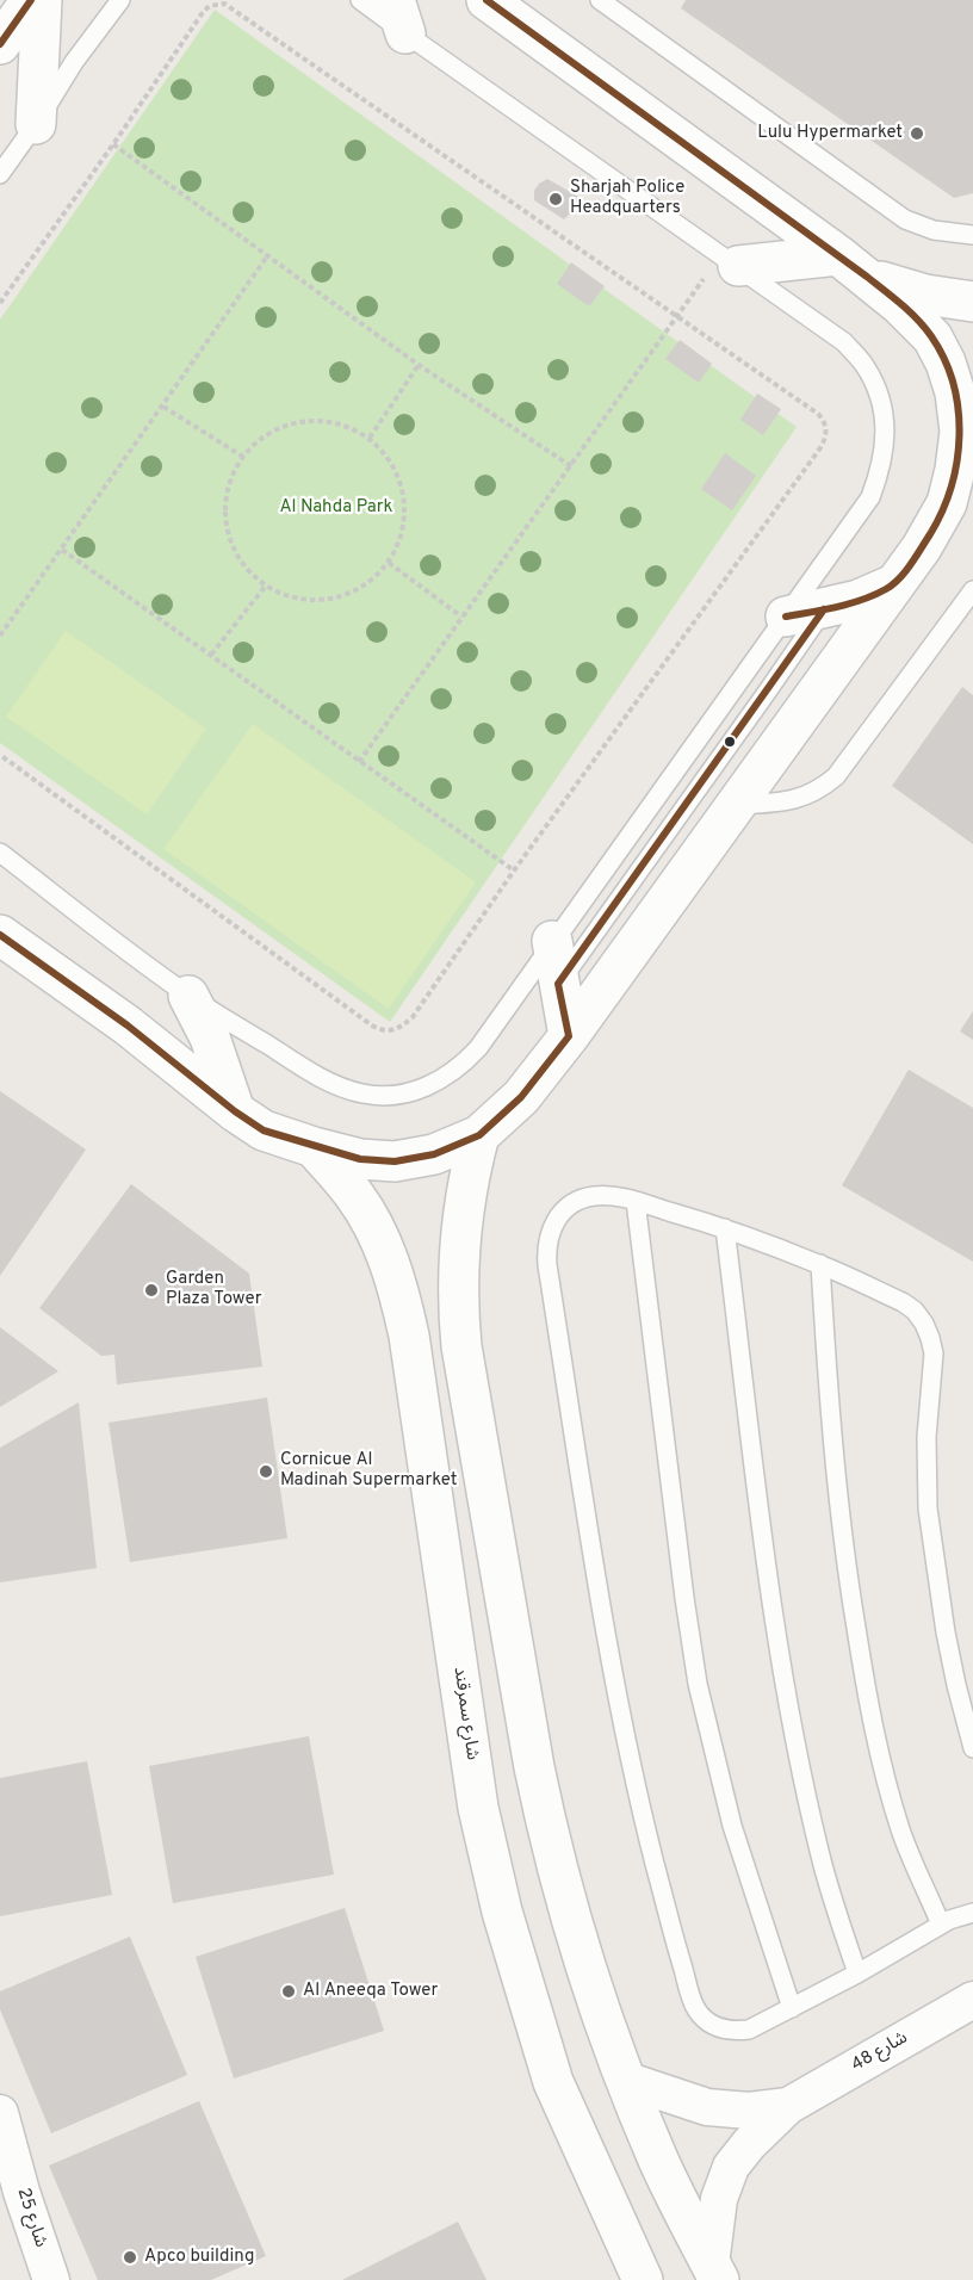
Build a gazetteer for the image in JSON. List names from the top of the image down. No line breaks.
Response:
{"streets":{"street":["شارع سمرقند","شارع 48","شارع 25"]},"parks":["Al Nahda Park"],"places":["Lulu Hypermarket","Sharjah Police Headquarters","Garden Plaza Tower","Cornicue Al Madinah Supermarket","Al Aneeqa Tower","Apco building"]}
